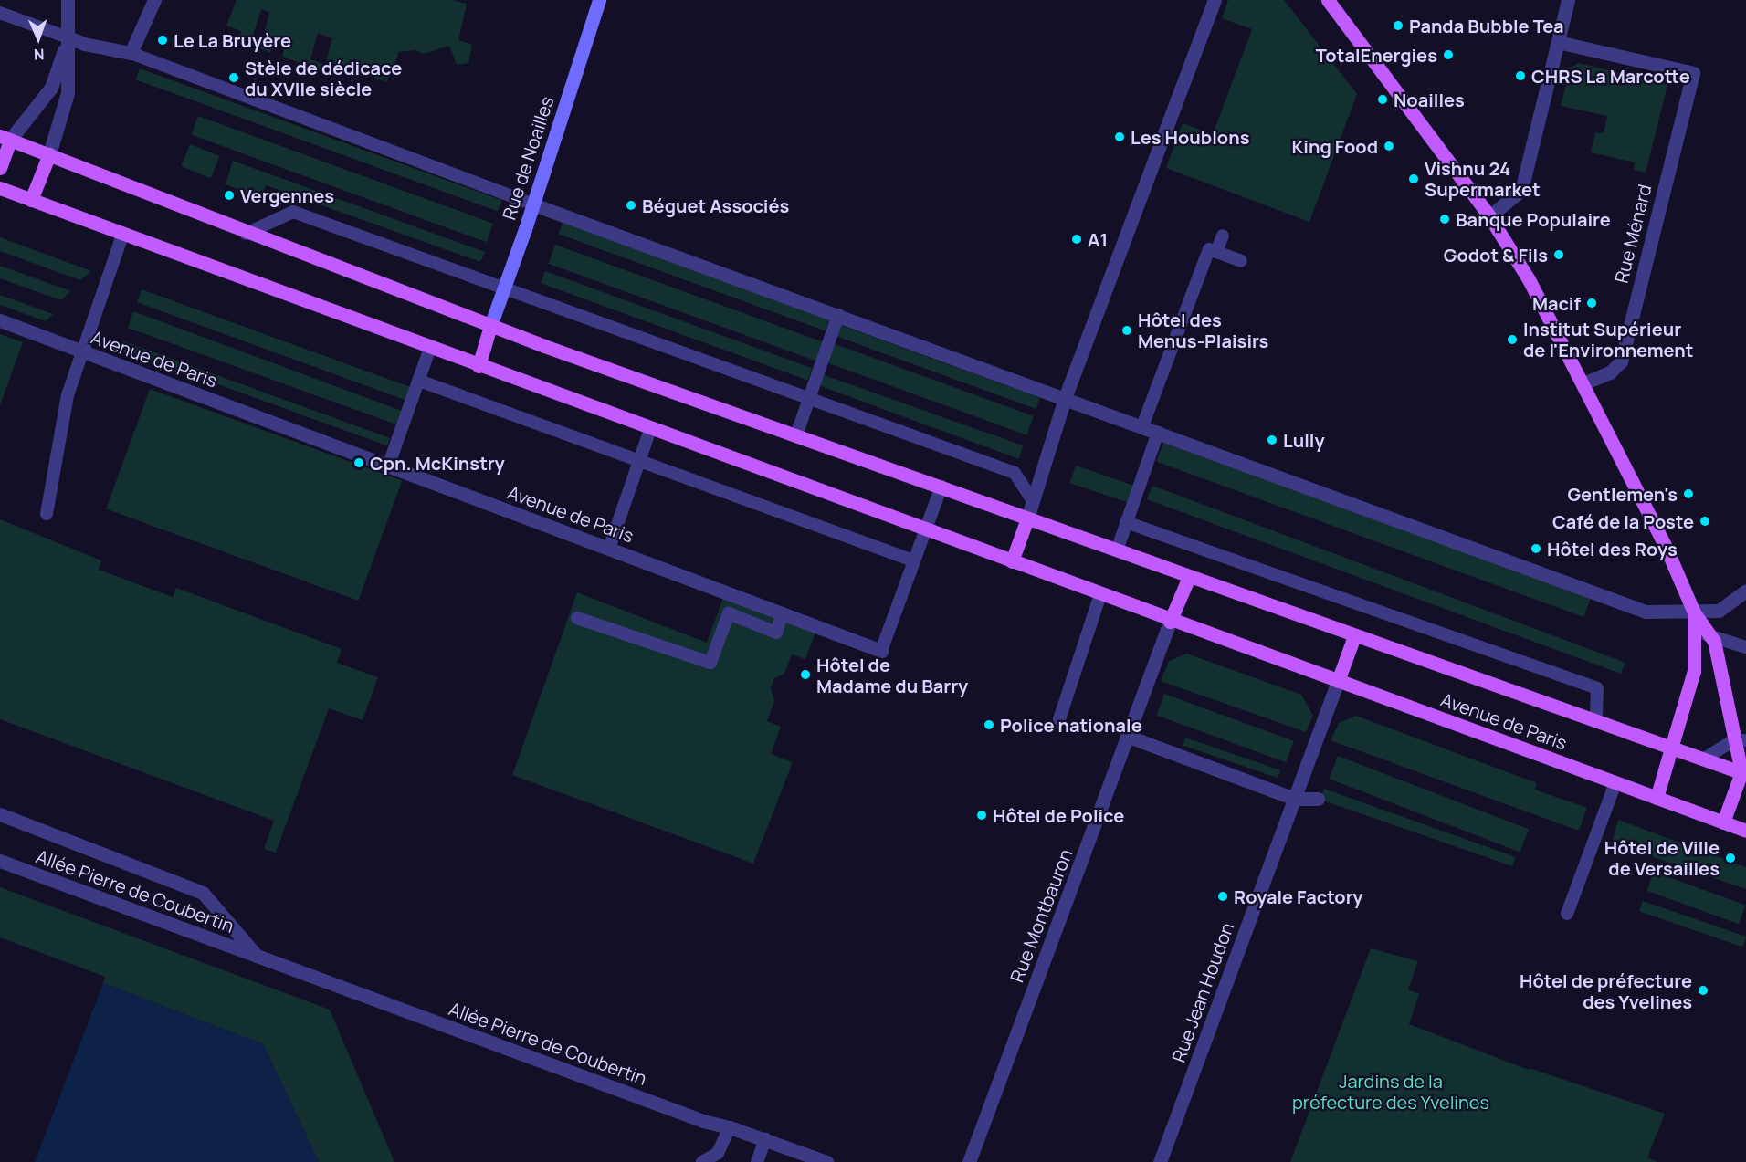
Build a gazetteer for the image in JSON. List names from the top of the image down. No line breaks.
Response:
{"streets":{"main road":["Avenue de Paris"],"street":["Rue de Noailles","Rue Ménard","Allée Pierre de Coubertin","Rue Montbauron","Rue Jean Houdon"]},"crossings":[["Rue de Noailles","Avenue de Paris"],["Avenue de Paris","Rue Montbauron"],["Avenue de Paris","Rue Jean Houdon"]],"parks":["Jardins de la préfecture des Yvelines"],"places":["Panda Bubble Tea","Le La Bruyère","TotalEnergies","CHRS La Marcotte","Stèle de dédicace du XVIIe siècle","Noailles","Les Houblons","King Food","Vishnu 24 Supermarket","Vergennes","Béguet Associés","Banque Populaire","A1","Godot & Fils","Macif","Hôtel des Menus-Plaisirs","Institut Supérieur de l'Environnement","Lully","Cpn. McKinstry","Gentlemen's","Café de la Poste","Hôtel des Roys","Hôtel de Madame du Barry","Police nationale","Hôtel de Police","Hôtel de Ville de Versailles","Royale Factory","Hôtel de préfecture des Yvelines"],"north":"bottom"}
